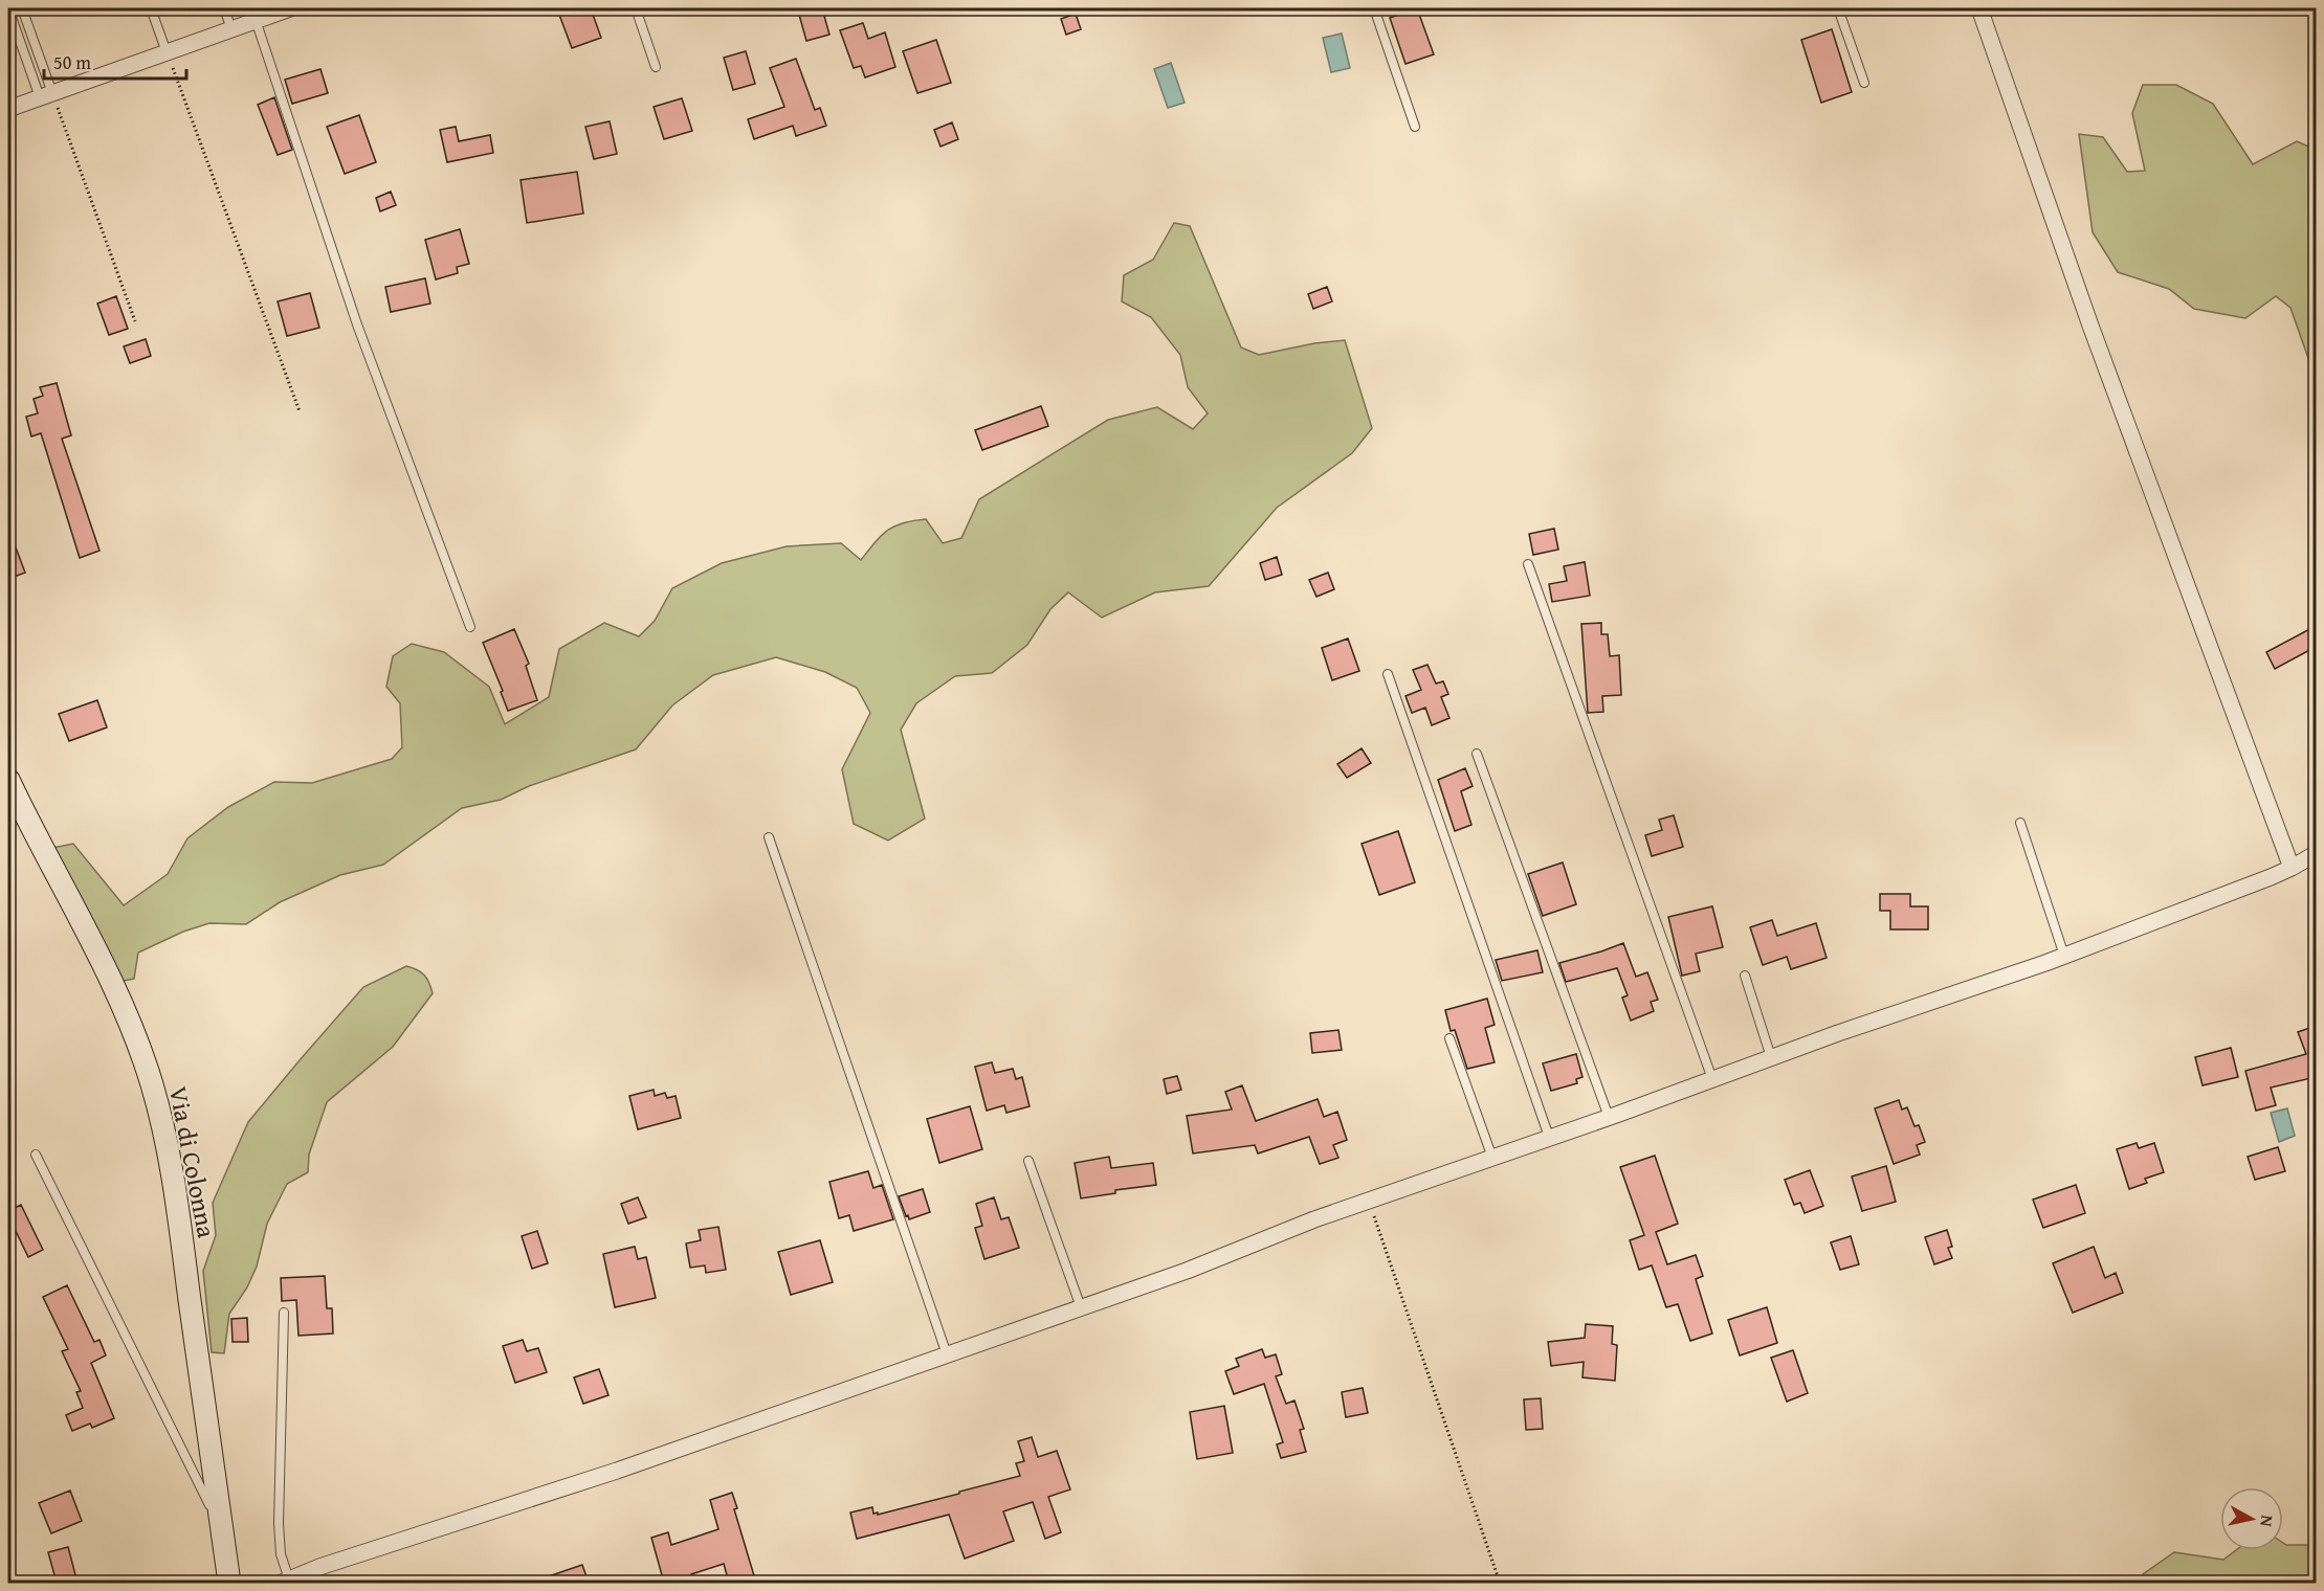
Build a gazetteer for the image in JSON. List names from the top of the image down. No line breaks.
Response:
{"streets":{"street":["Via di Colonna"]},"scale_bar":"50 m","north":"right"}
